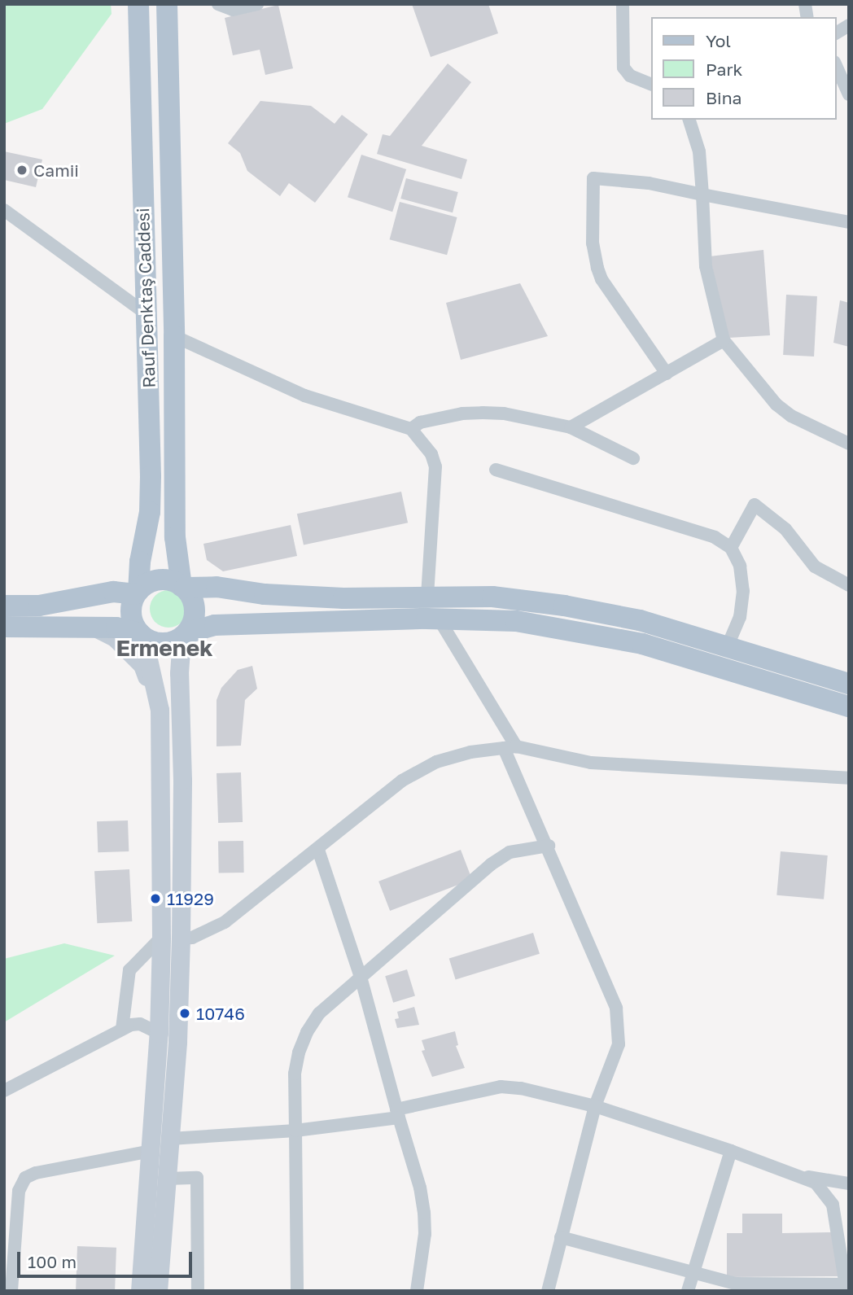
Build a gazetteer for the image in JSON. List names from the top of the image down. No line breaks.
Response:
{"streets":{"main road":["Rauf Denktaş Caddesi"]},"districts":["Ermenek"],"places":["Camii","11929","10746"],"legend":["Yol","Park","Bina"],"scale_bar":"100 m"}
